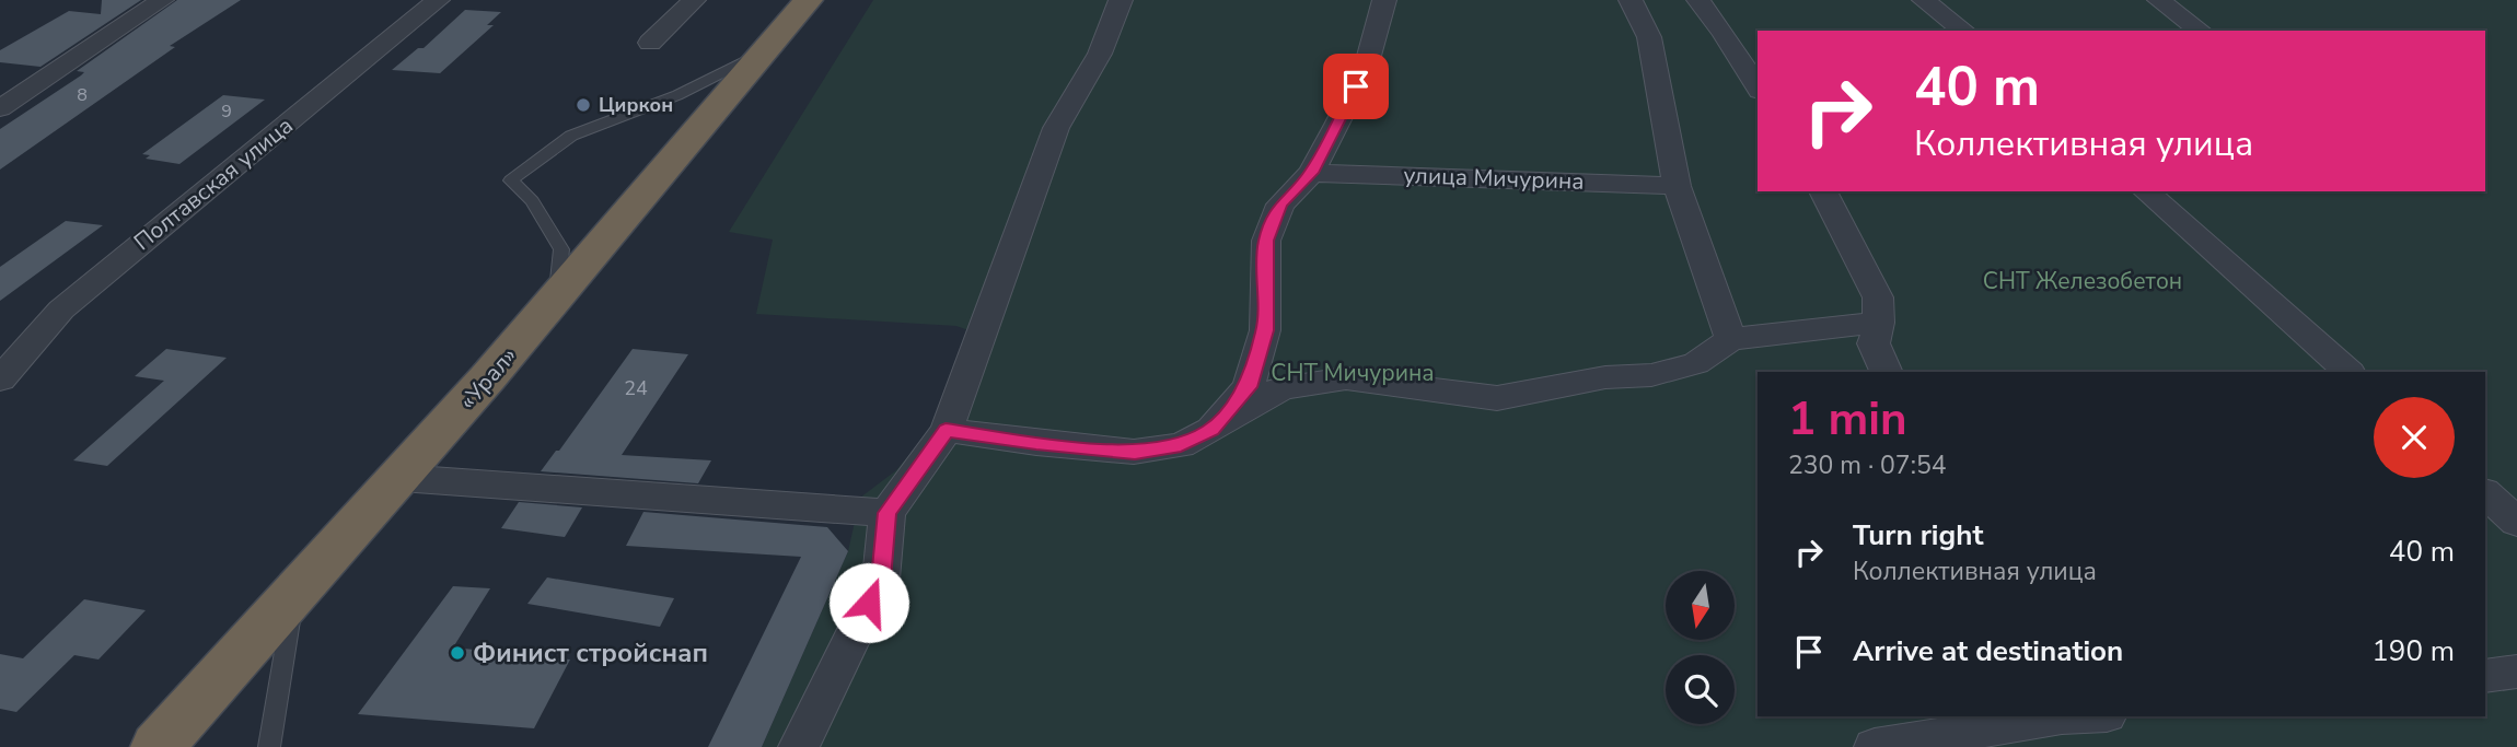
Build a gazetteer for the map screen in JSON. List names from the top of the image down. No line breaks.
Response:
{"streets":{"highway":["«Урал»"],"street":["улица Мичурина","Полтавская улица"]},"parks":["СНТ Железобетон","СНТ Мичурина"],"places":["Циркон","Финист стройснап"],"house_numbers":["8","9","24"],"north":"bottom","page":{"turn":["40 m","Коллективная улица"],"heading":["1 min","230 m · 07:54"],"list":[{"name":"Turn right","note":"Коллективная улица","value":"40 m"},{"name":"Arrive at destination","value":"190 m"}]}}
